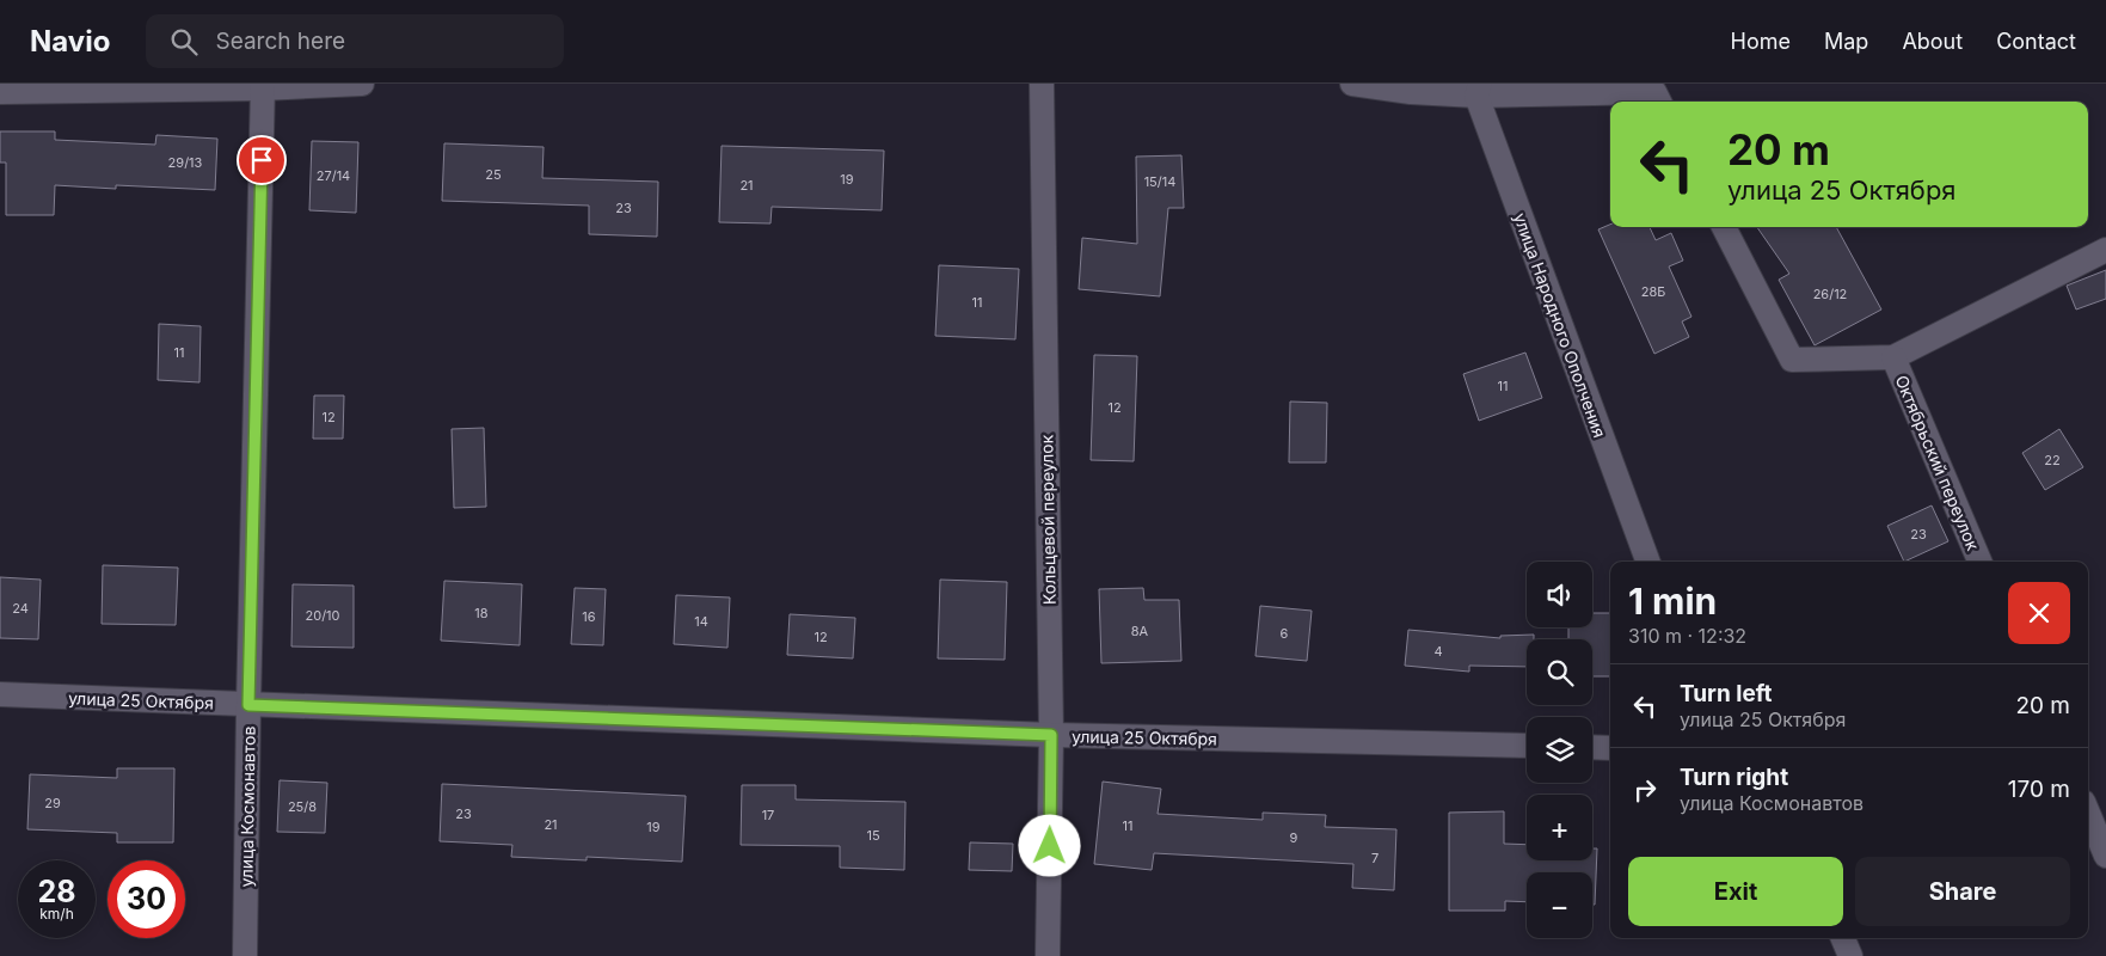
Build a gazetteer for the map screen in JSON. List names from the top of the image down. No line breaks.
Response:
{"streets":{"street":["улица Народного Ополчения","Октябрьский переулок","Кольцевой переулок","улица 25 Октября","улица Космонавтов"]},"crossings":[["Кольцевой переулок","улица 25 Октября"],["улица 25 Октября","улица Космонавтов"]],"house_numbers":["29/13","25","27/14","19","15/14","21","23","28Б","26/12","11","11","11","12","12","22","23","24","18","20/10","16","14","8А","6","12","4","29","25/8","23","17","21","11","19","15","9","7"],"page":{"header":"Navio","search":"Search here","nav":["Home","Map","About","Contact"],"turn":["20 m","улица 25 Октября"],"map_buttons":["+","−"],"heading":["1 min","310 m · 12:32"],"list":[{"name":"Turn left","note":"улица 25 Октября","value":"20 m"},{"name":"Turn right","note":"улица Космонавтов","value":"170 m"}],"buttons":["Exit","Share"],"speed":"28 km/h","limit":"30"}}
